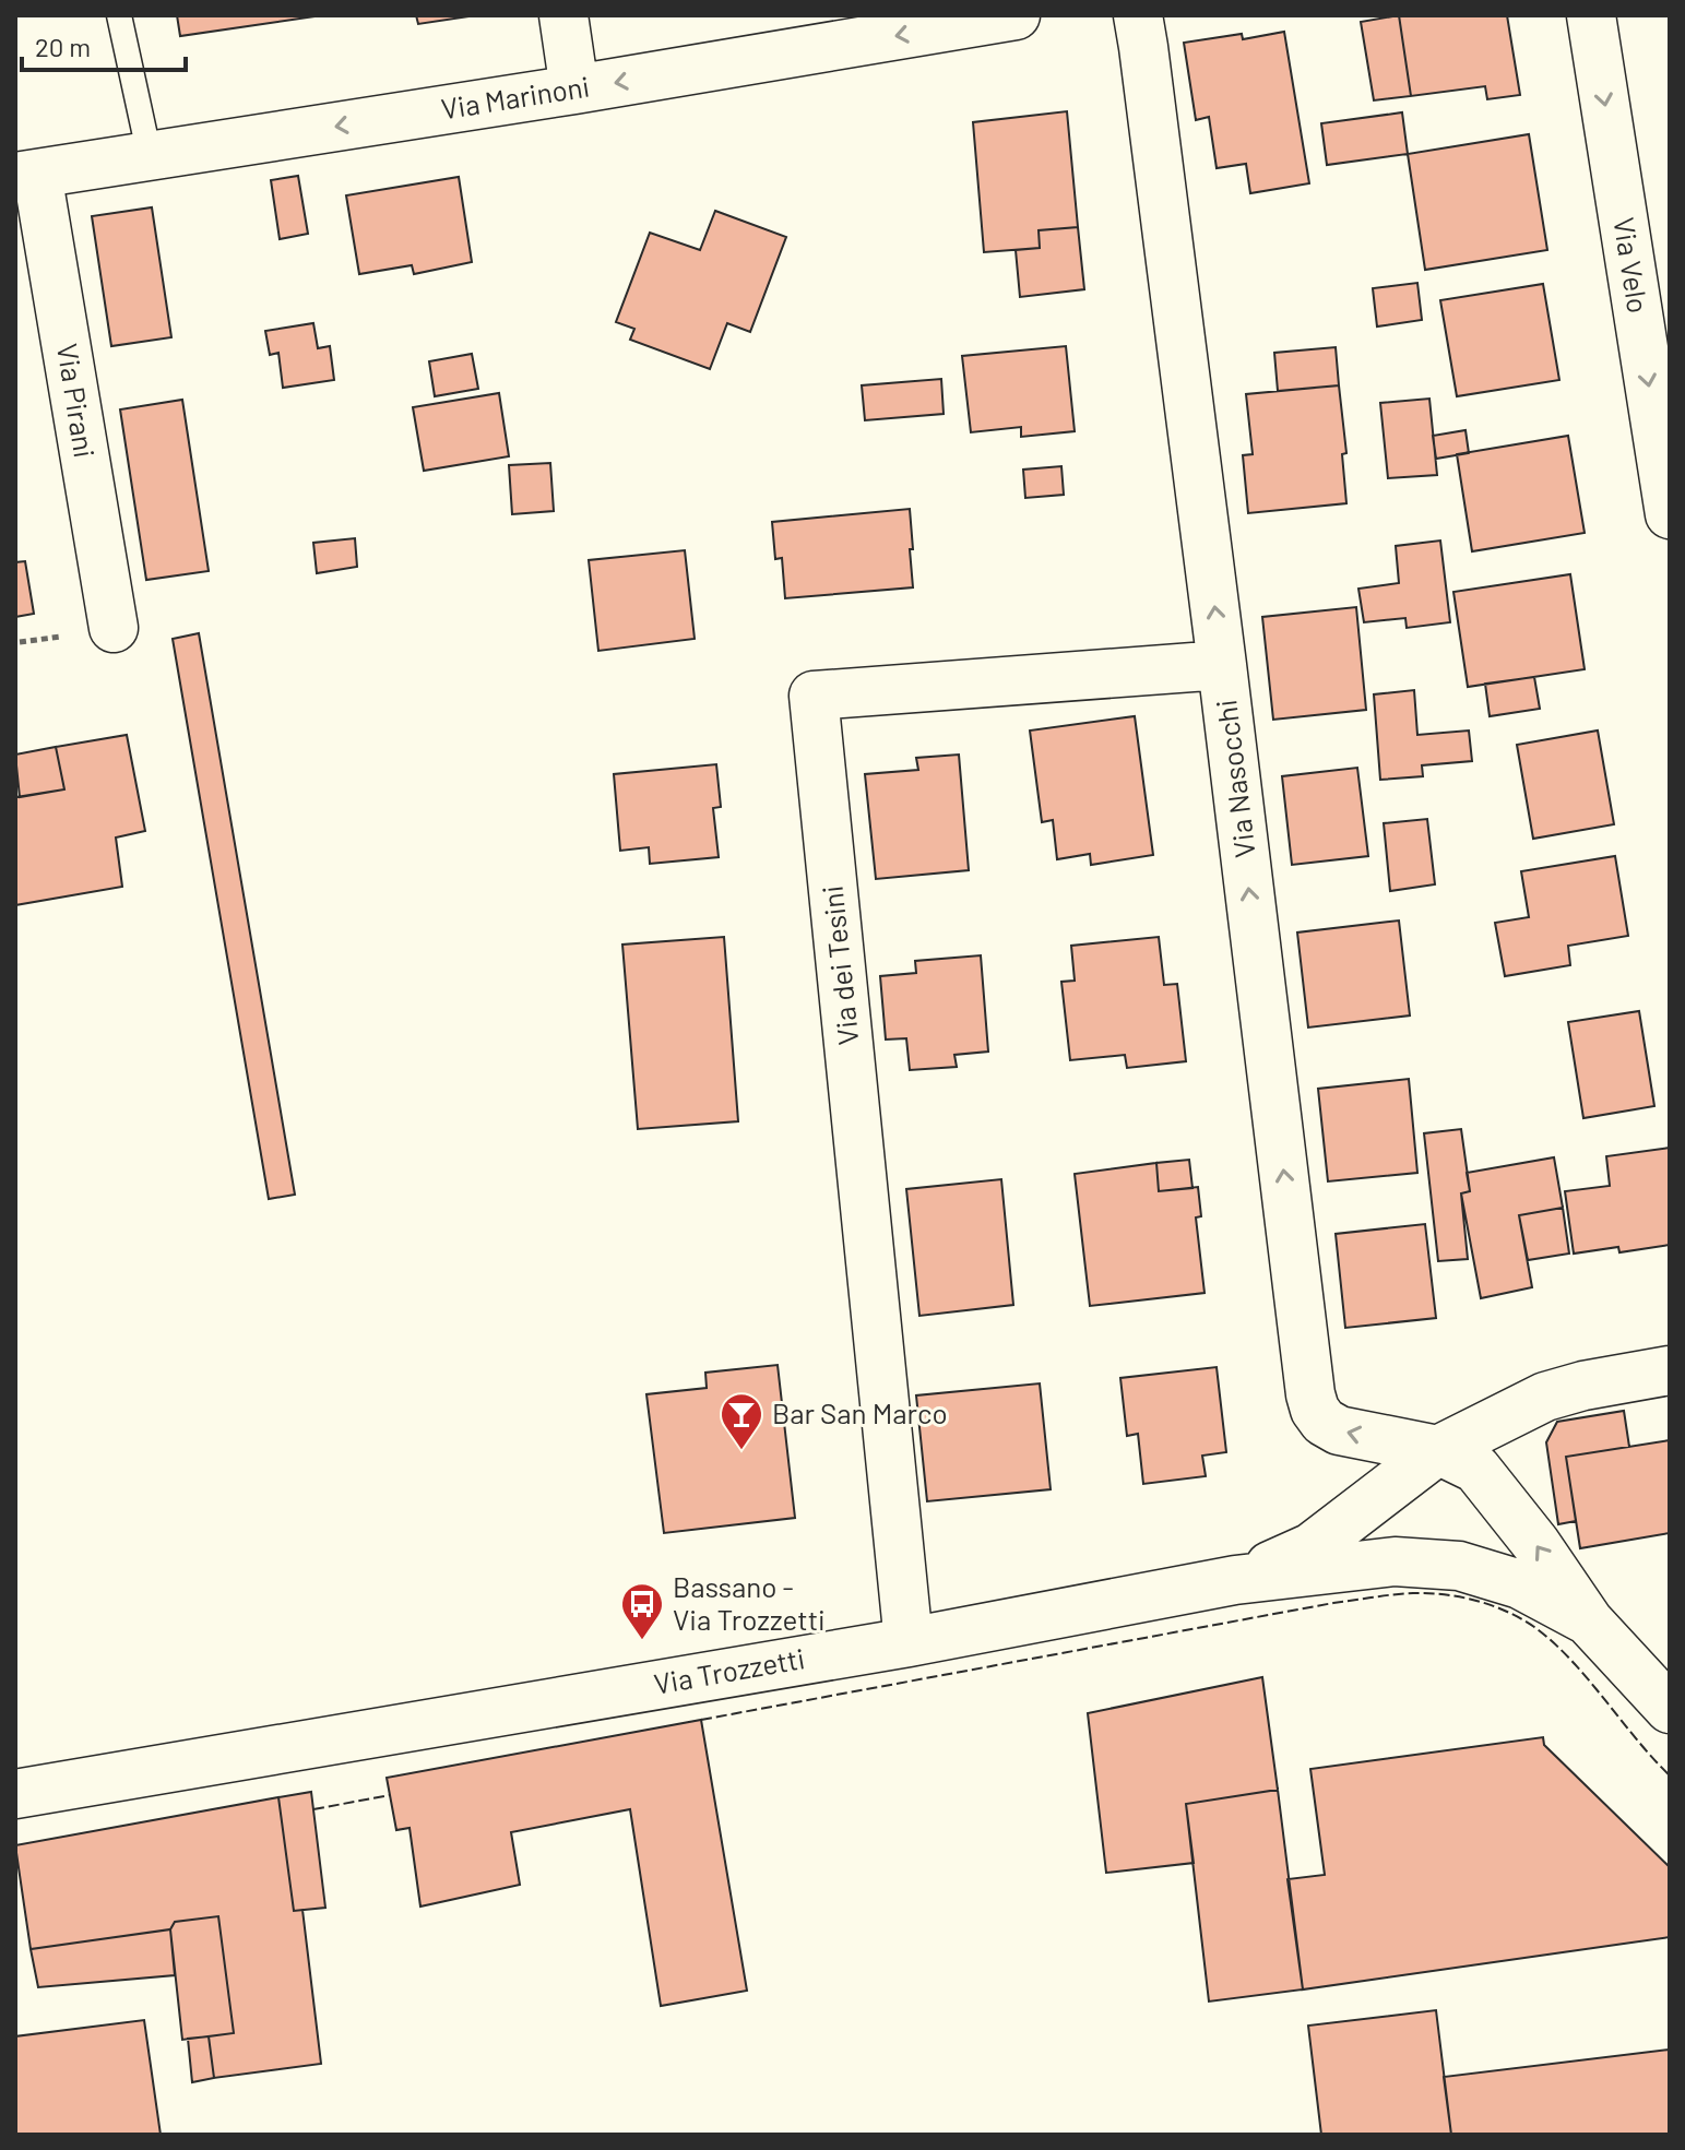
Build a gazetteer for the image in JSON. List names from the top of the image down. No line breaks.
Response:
{"streets":{"street":["Via Marinoni","Via Velo","Via Pirani","Via Nasocchi","Via dei Tesini","Via Trozzetti"]},"crossings":[["Via Marinoni","Via Pirani"],["Via Nasocchi","Via dei Tesini"],["Via Nasocchi","Via Trozzetti"],["Via dei Tesini","Via Trozzetti"]],"one_way":["Via Marinoni","Via Velo","Via Nasocchi"],"places":{"bar":["Bar San Marco"],"bus stop":["Bassano - Via Trozzetti"]},"scale_bar":"20 m"}
